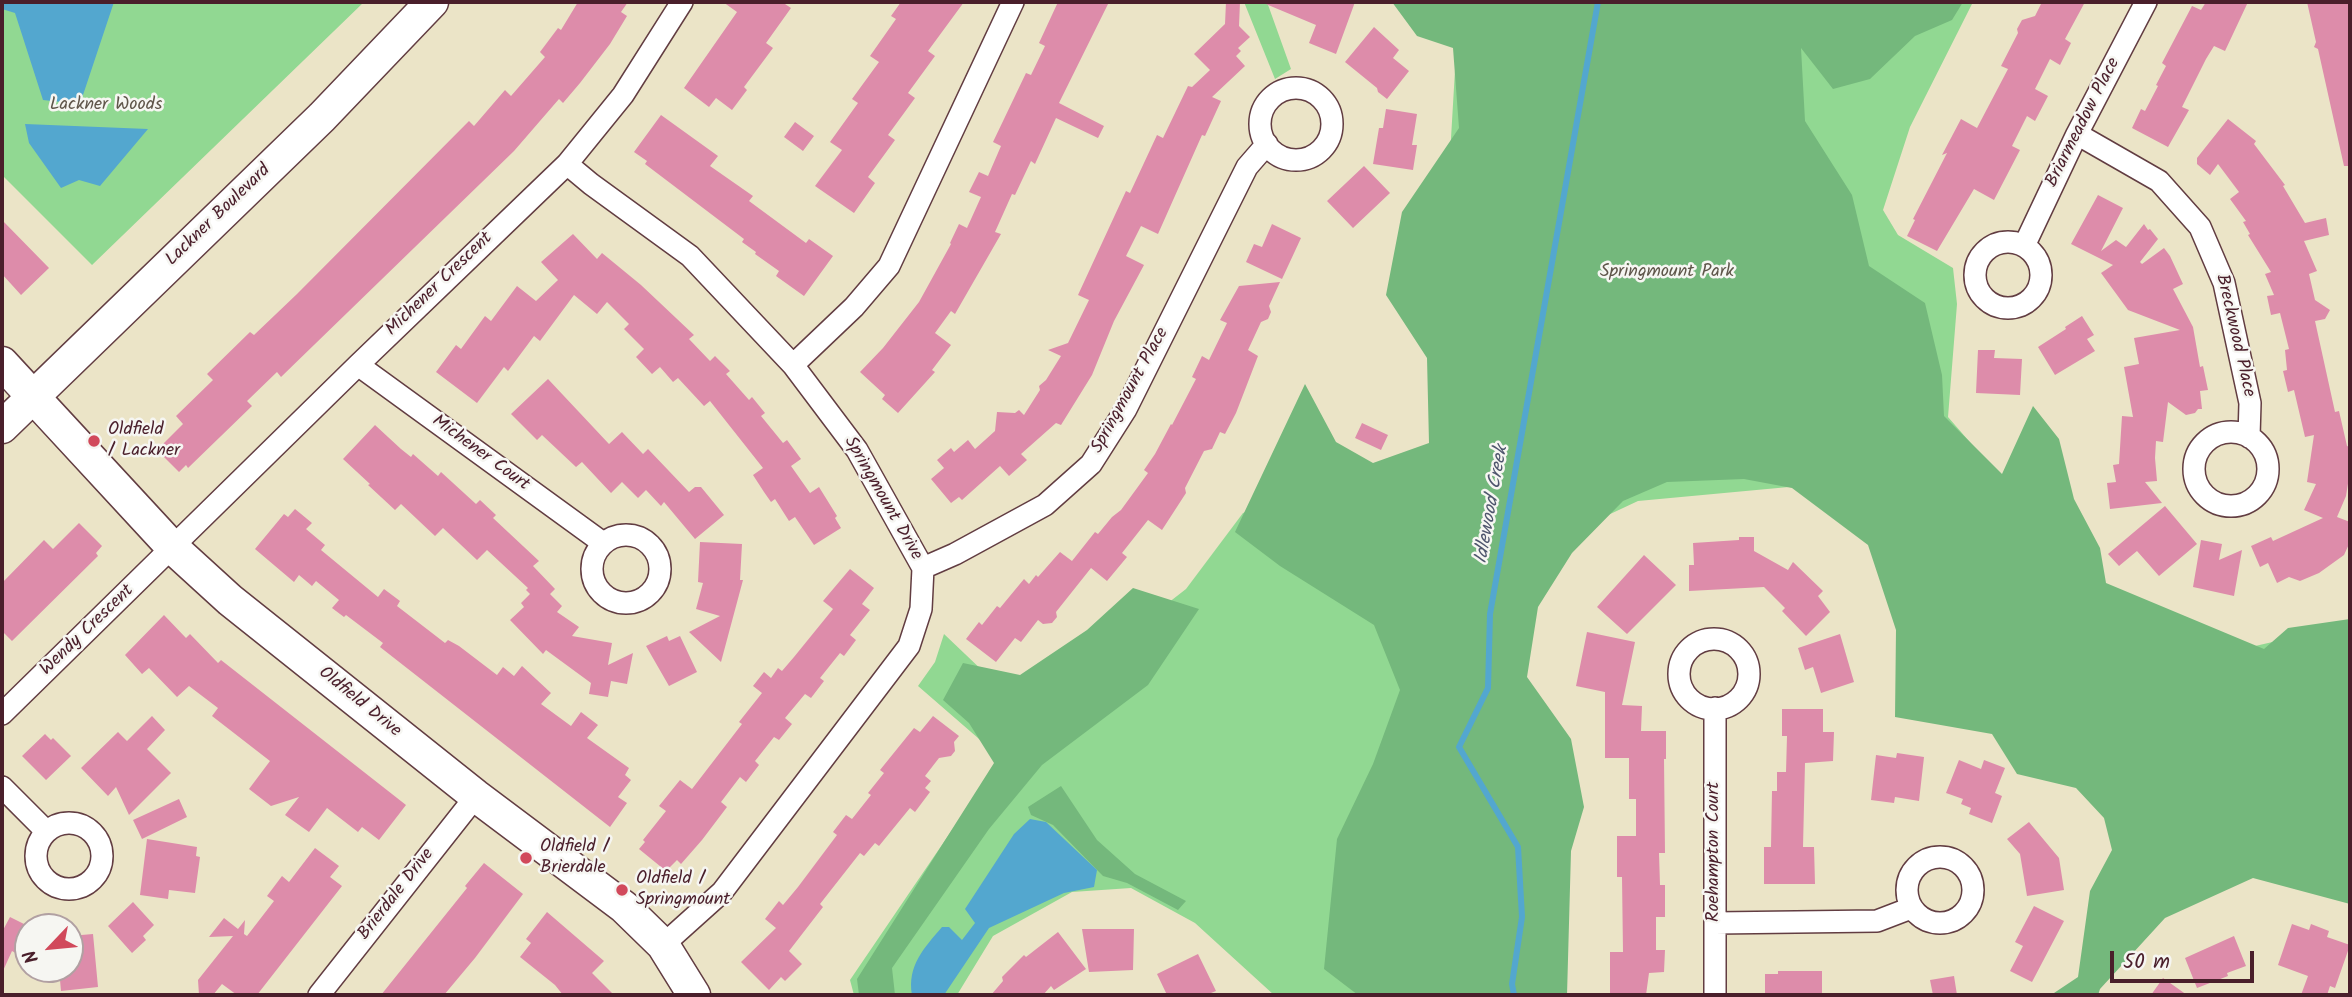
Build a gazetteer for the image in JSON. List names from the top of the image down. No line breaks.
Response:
{"streets":{"street":["Briarmeadow Place","Lackner Boulevard","Michener Crescent","Breckwood Place","Springmount Place","Michener Court","Springmount Drive","Wendy Crescent","Oldfield Drive","Roehampton Court","Brierdale Drive"]},"crossings":[["Briarmeadow Place","Breckwood Place"],["Lackner Boulevard","Oldfield Drive"],["Michener Crescent","Michener Court"],["Michener Crescent","Springmount Drive"],["Michener Crescent","Wendy Crescent"],["Michener Crescent","Oldfield Drive"],["Springmount Place","Springmount Drive"],["Springmount Drive","Oldfield Drive"],["Wendy Crescent","Oldfield Drive"],["Oldfield Drive","Brierdale Drive"]],"water":["Idlewood Creek"],"parks":["Lackner Woods","Springmount Park"],"places":["Oldfield / Lackner","Oldfield / Brierdale","Oldfield / Springmount"],"scale_bar":"50 m","north":"bottom left"}
